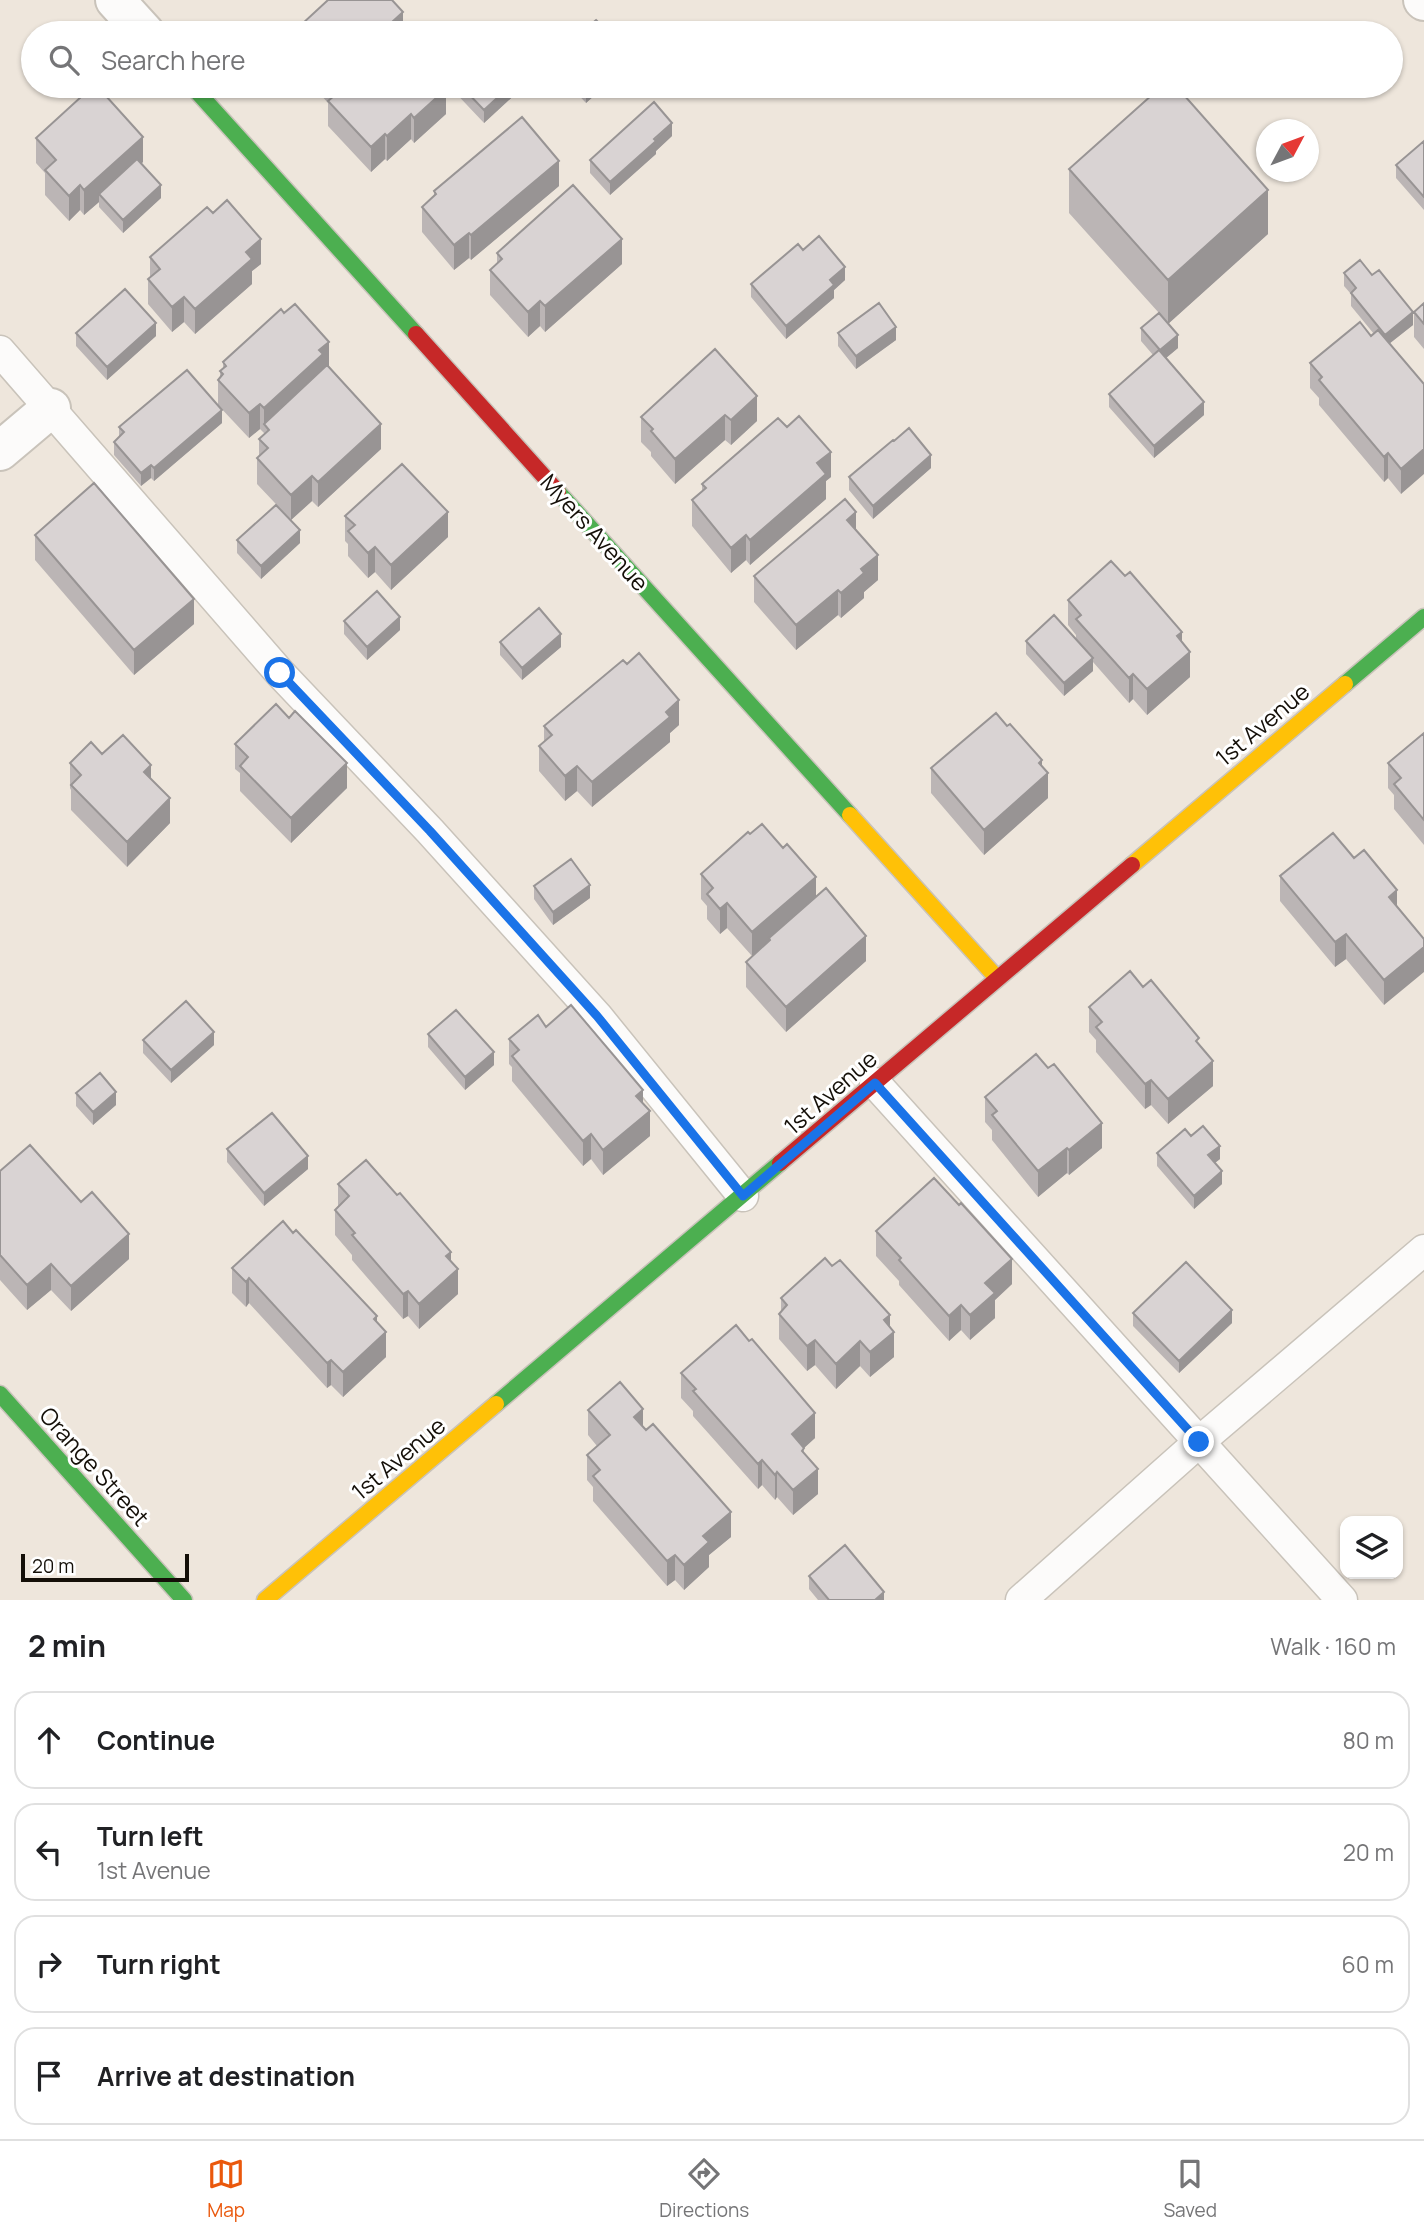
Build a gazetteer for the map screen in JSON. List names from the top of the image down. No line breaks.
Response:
{"streets":{"street":["Myers Avenue","1st Avenue","Orange Street"]},"crossings":[["Myers Avenue","1st Avenue"]],"scale_bar":"20 m","north":"top right","page":{"search":"Search here","scale":"20 m","heading":["2 min","Walk · 160 m"],"list":[["Continue","80 m"],["Turn left","1st Avenue","20 m"],["Turn right","60 m"],"Arrive at destination"],"nav":["Map","Directions","Saved"]}}
